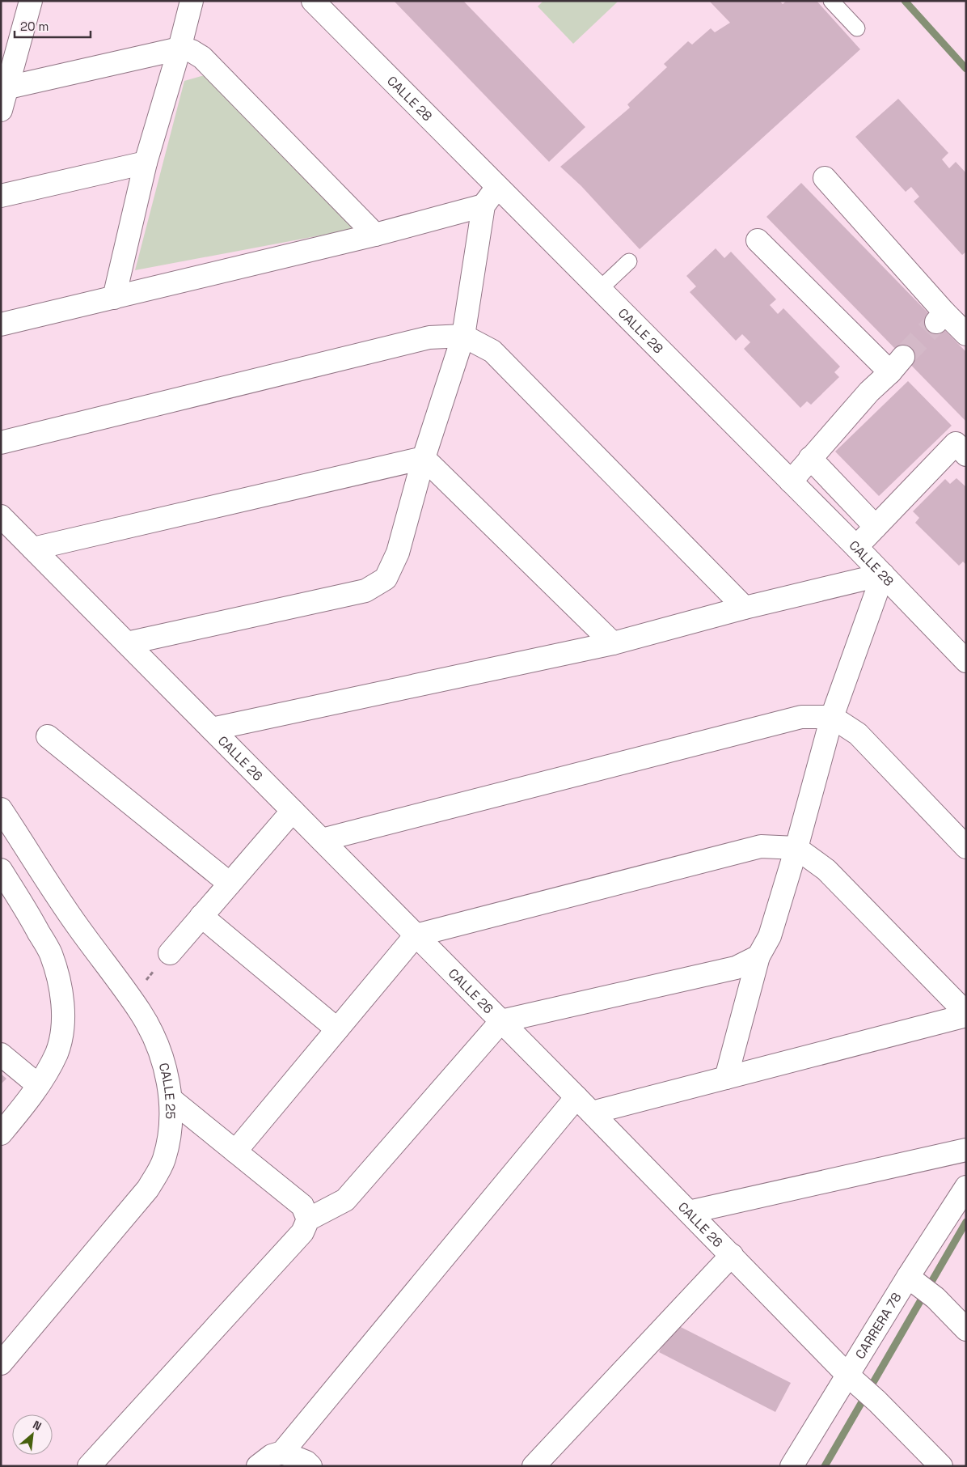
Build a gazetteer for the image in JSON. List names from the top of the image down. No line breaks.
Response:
{"streets":{"street":["CALLE 28","CALLE 26","CALLE 25","CARRERA 78"]},"crossings":[["CALLE 26","CARRERA 78"]],"scale_bar":"20 m","north":"top right"}
